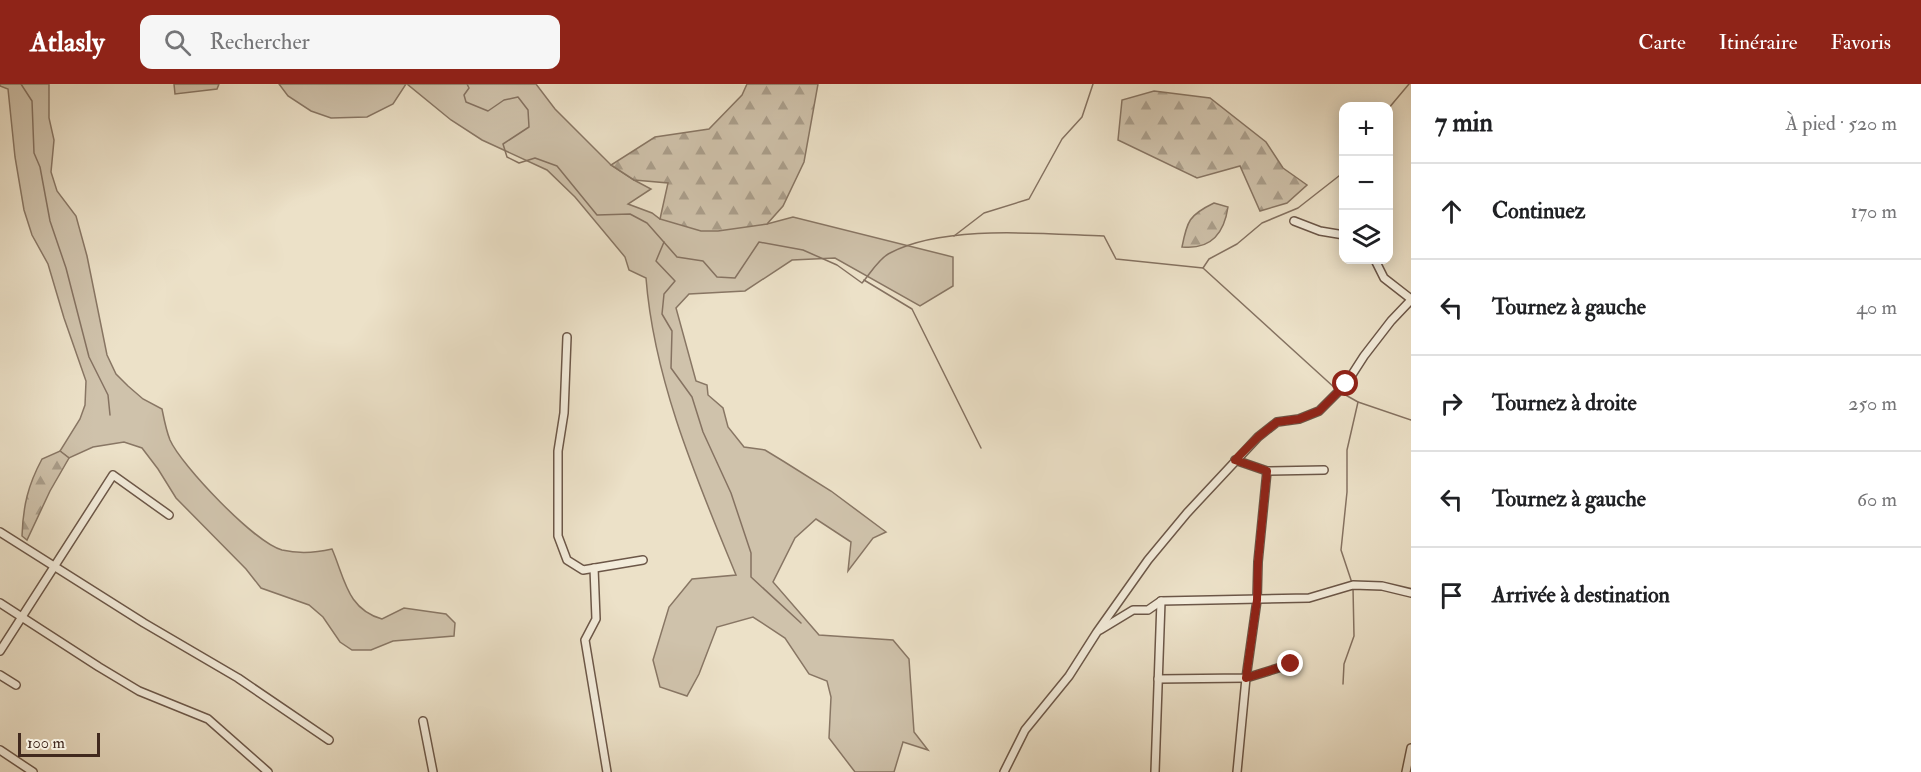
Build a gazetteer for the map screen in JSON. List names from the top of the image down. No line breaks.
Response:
{"scale_bar":"100 m","page":{"header":"Atlasly","search":"Rechercher","nav":["Carte","Itinéraire","Favoris"],"heading":["7 min","À pied · 520 m"],"map_buttons":["+","−"],"list":[["Continuez","170 m"],["Tournez à gauche","40 m"],["Tournez à droite","250 m"],["Tournez à gauche","60 m"],"Arrivée à destination"],"scale":"100 m"}}
